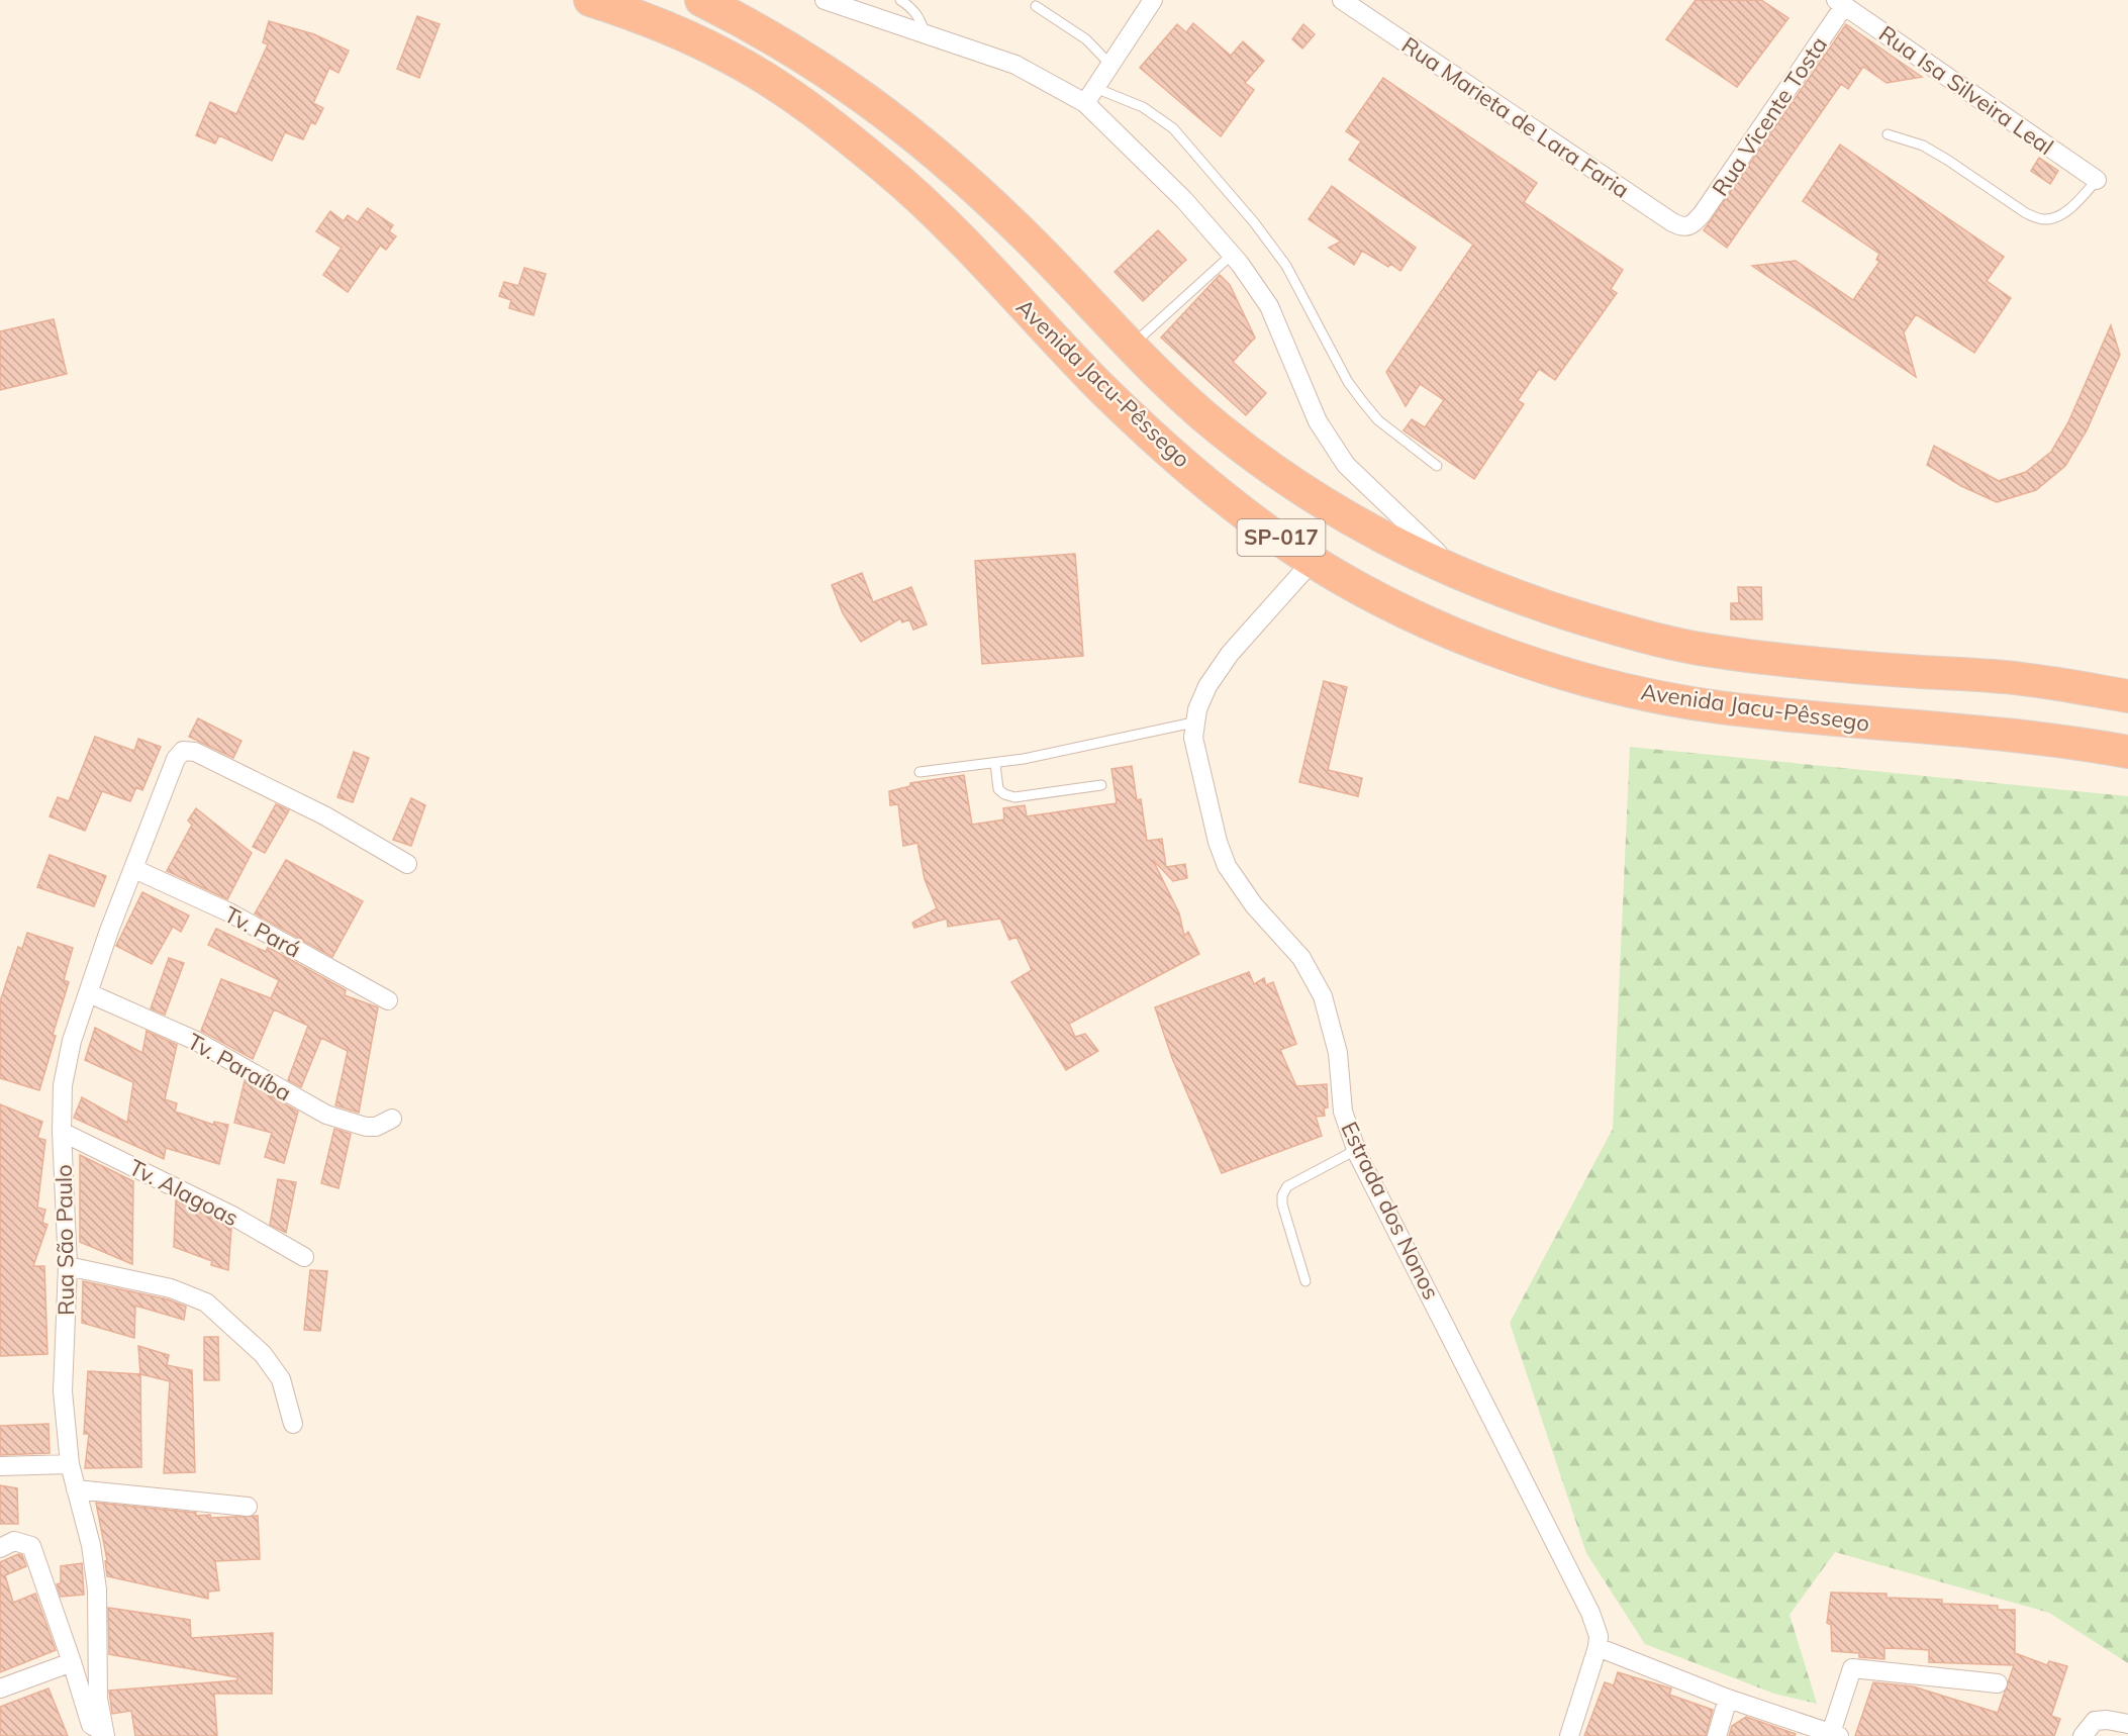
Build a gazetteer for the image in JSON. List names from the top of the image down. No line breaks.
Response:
{"streets":{"highway":["Avenida Jacu-Pêssego","SP-017"],"street":["Rua Isa Silveira Leal","Rua Vicente Tosta","Rua Marieta de Lara Faria","Tv. Pará","Tv. Paraíba","Tv. Alagoas","Estrada dos Nonos","Rua São Paulo"]},"crossings":[["Rua Isa Silveira Leal","Rua Vicente Tosta"],["Rua Vicente Tosta","Rua Marieta de Lara Faria"],["Avenida Jacu-Pêssego","Estrada dos Nonos"],["Tv. Pará","Rua São Paulo"],["Tv. Paraíba","Rua São Paulo"],["Tv. Alagoas","Rua São Paulo"]]}
